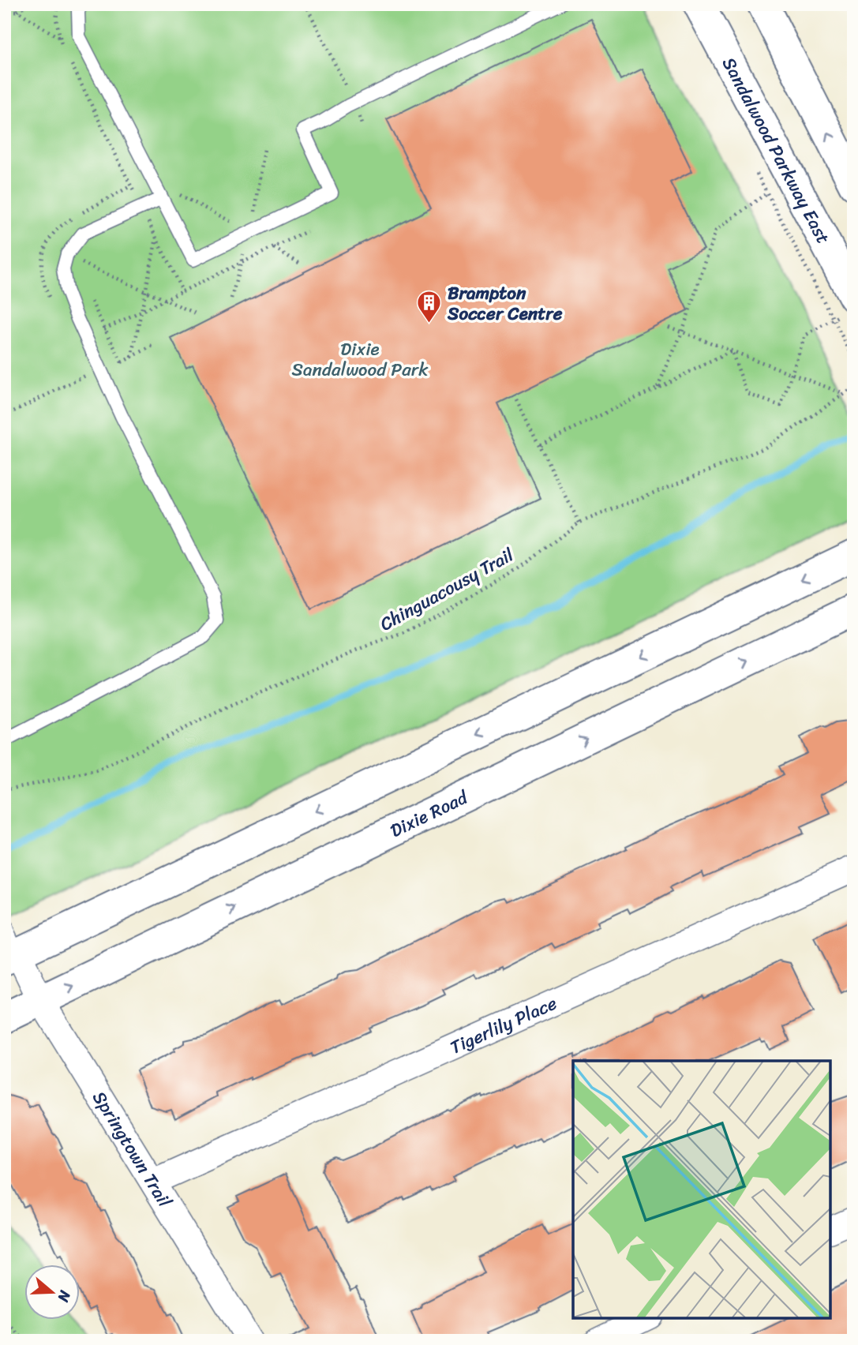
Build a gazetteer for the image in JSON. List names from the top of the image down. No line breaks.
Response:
{"streets":{"main road":["Sandalwood Parkway East","Dixie Road"],"street":["Tigerlily Place","Springtown Trail"],"path":["Chinguacousy Trail"]},"crossings":[["Dixie Road","Springtown Trail"],["Tigerlily Place","Springtown Trail"]],"parks":["Dixie Sandalwood Park"],"places":{"building":["Brampton Soccer Centre"]},"north":"right"}
